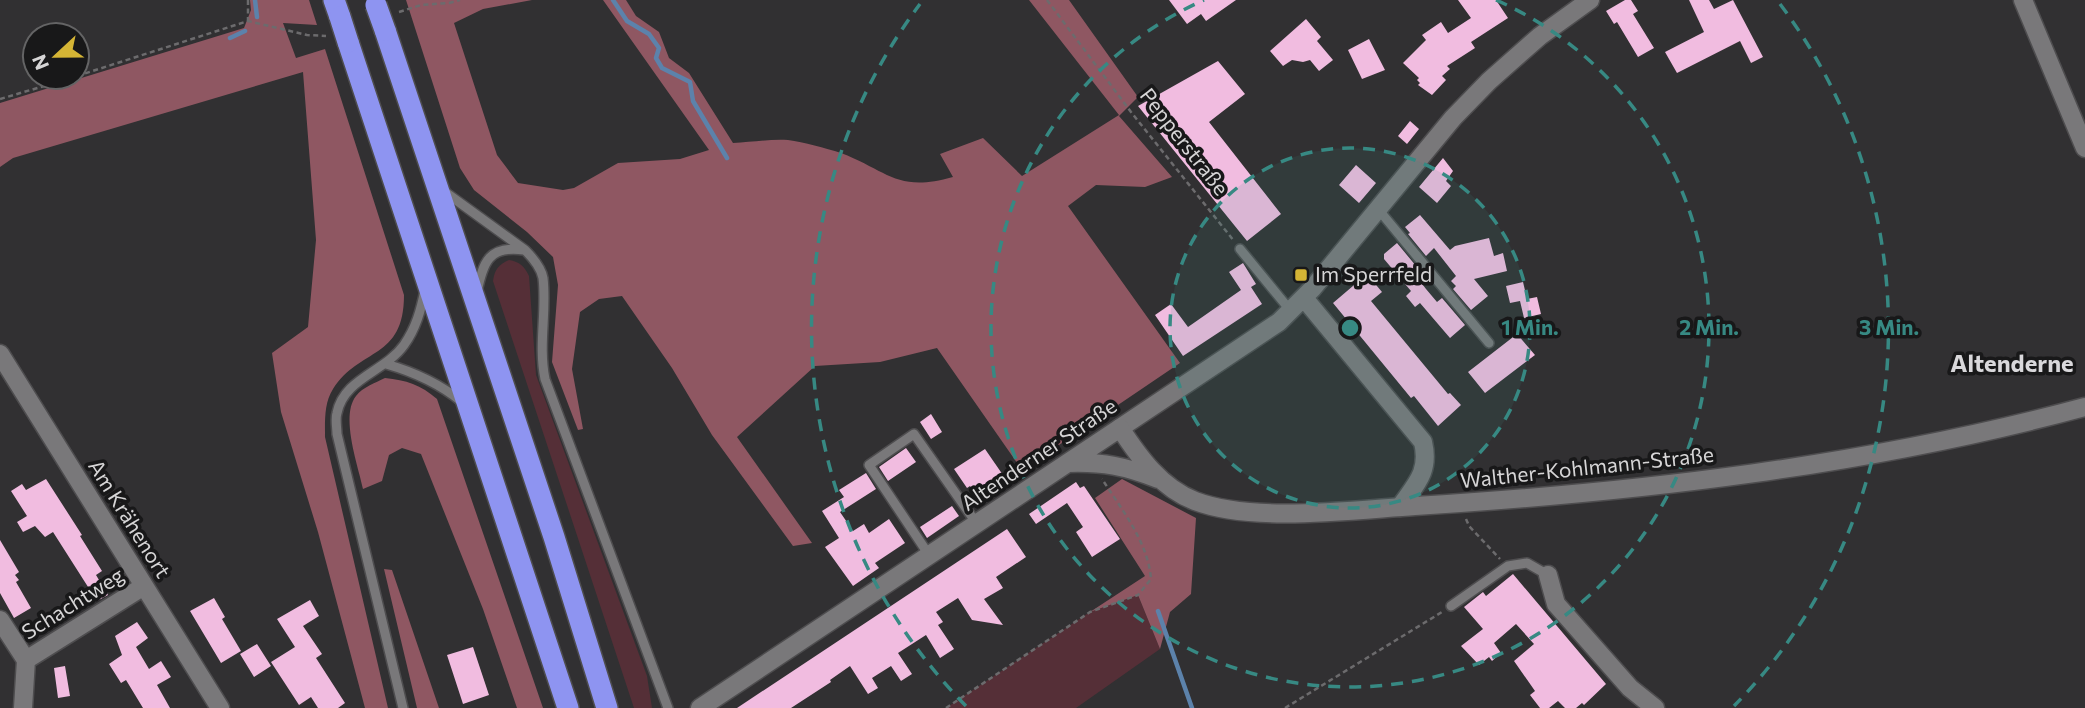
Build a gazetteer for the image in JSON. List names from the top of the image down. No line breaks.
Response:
{"streets":{"street":["Altenderner Straße","Walther-Kohlmann-Straße","Am Krähenort","Schachtweg"],"path":["Pepperstraße"]},"crossings":[["Altenderner Straße","Walther-Kohlmann-Straße"],["Am Krähenort","Schachtweg"]],"districts":["Altenderne"],"places":{"transit":["Im Sperrfeld"]},"north":"left","rings":["1 Min.","2 Min.","3 Min."]}
